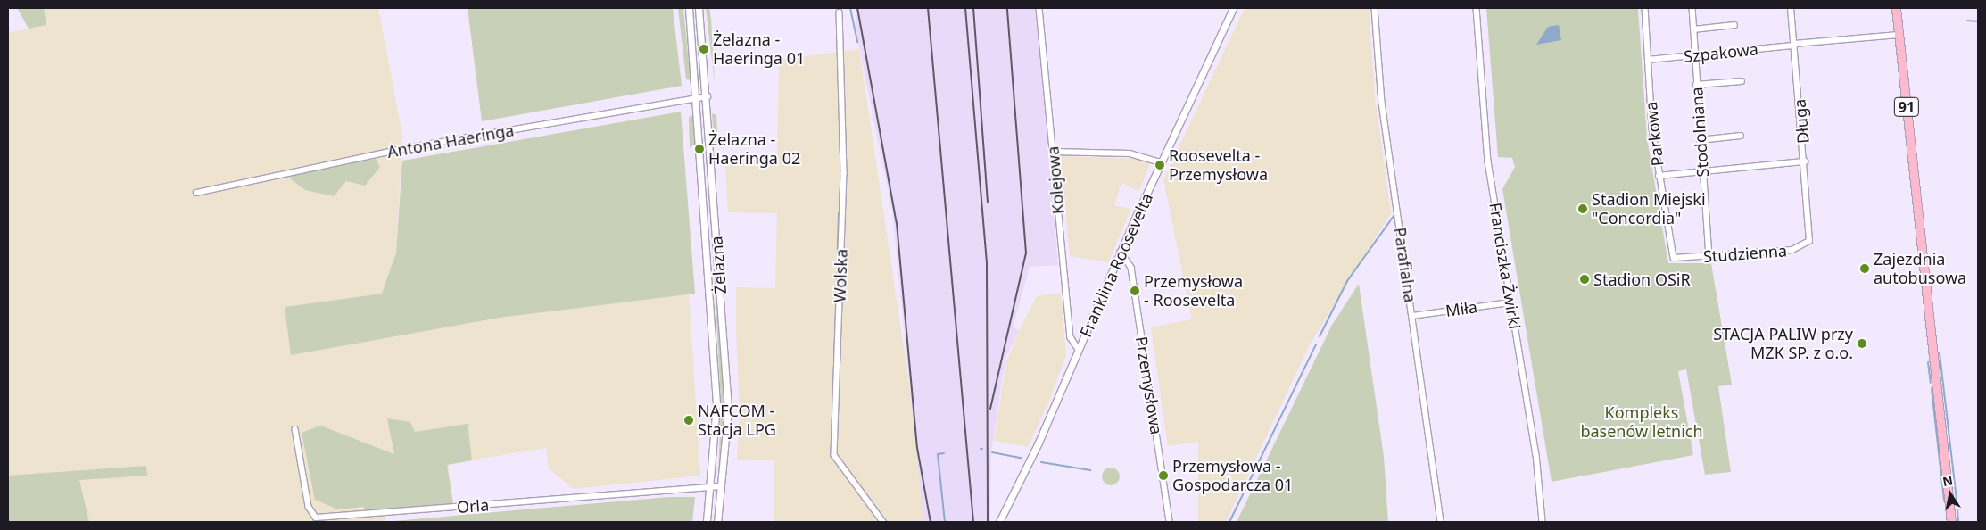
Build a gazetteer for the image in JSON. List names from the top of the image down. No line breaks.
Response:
{"streets":{"main road":["91"],"street":["Szpakowa","Długa","Stodolniana","Parkowa","Antona Haeringa","Kolejowa","Studzienna","Żelazna","Franklina Roosevelta","Parafialna","Franciszka Żwirki","Wolska","Miła","Przemysłowa","Orla"]},"crossings":[["Szpakowa","91"],["Szpakowa","Długa"],["Szpakowa","Stodolniana"],["Szpakowa","Parkowa"],["Długa","Studzienna"],["Stodolniana","Studzienna"],["Parkowa","Studzienna"],["Antona Haeringa","Żelazna"],["Kolejowa","Franklina Roosevelta"],["Żelazna","Orla"],["Franklina Roosevelta","Przemysłowa"],["Parafialna","Miła"],["Franciszka Żwirki","Miła"]],"parks":["Kompleks basenów letnich"],"places":["Żelazna - Haeringa 01","Żelazna - Haeringa 02","Roosevelta - Przemysłowa","Stadion Miejski \"Concordia\"","Zajezdnia autobusowa","Stadion OSiR","Przemysłowa - Roosevelta","STACJA PALIW przy MZK SP. z o.o.","NAFCOM - Stacja LPG","Przemysłowa - Gospodarcza 01"],"north":"top"}
